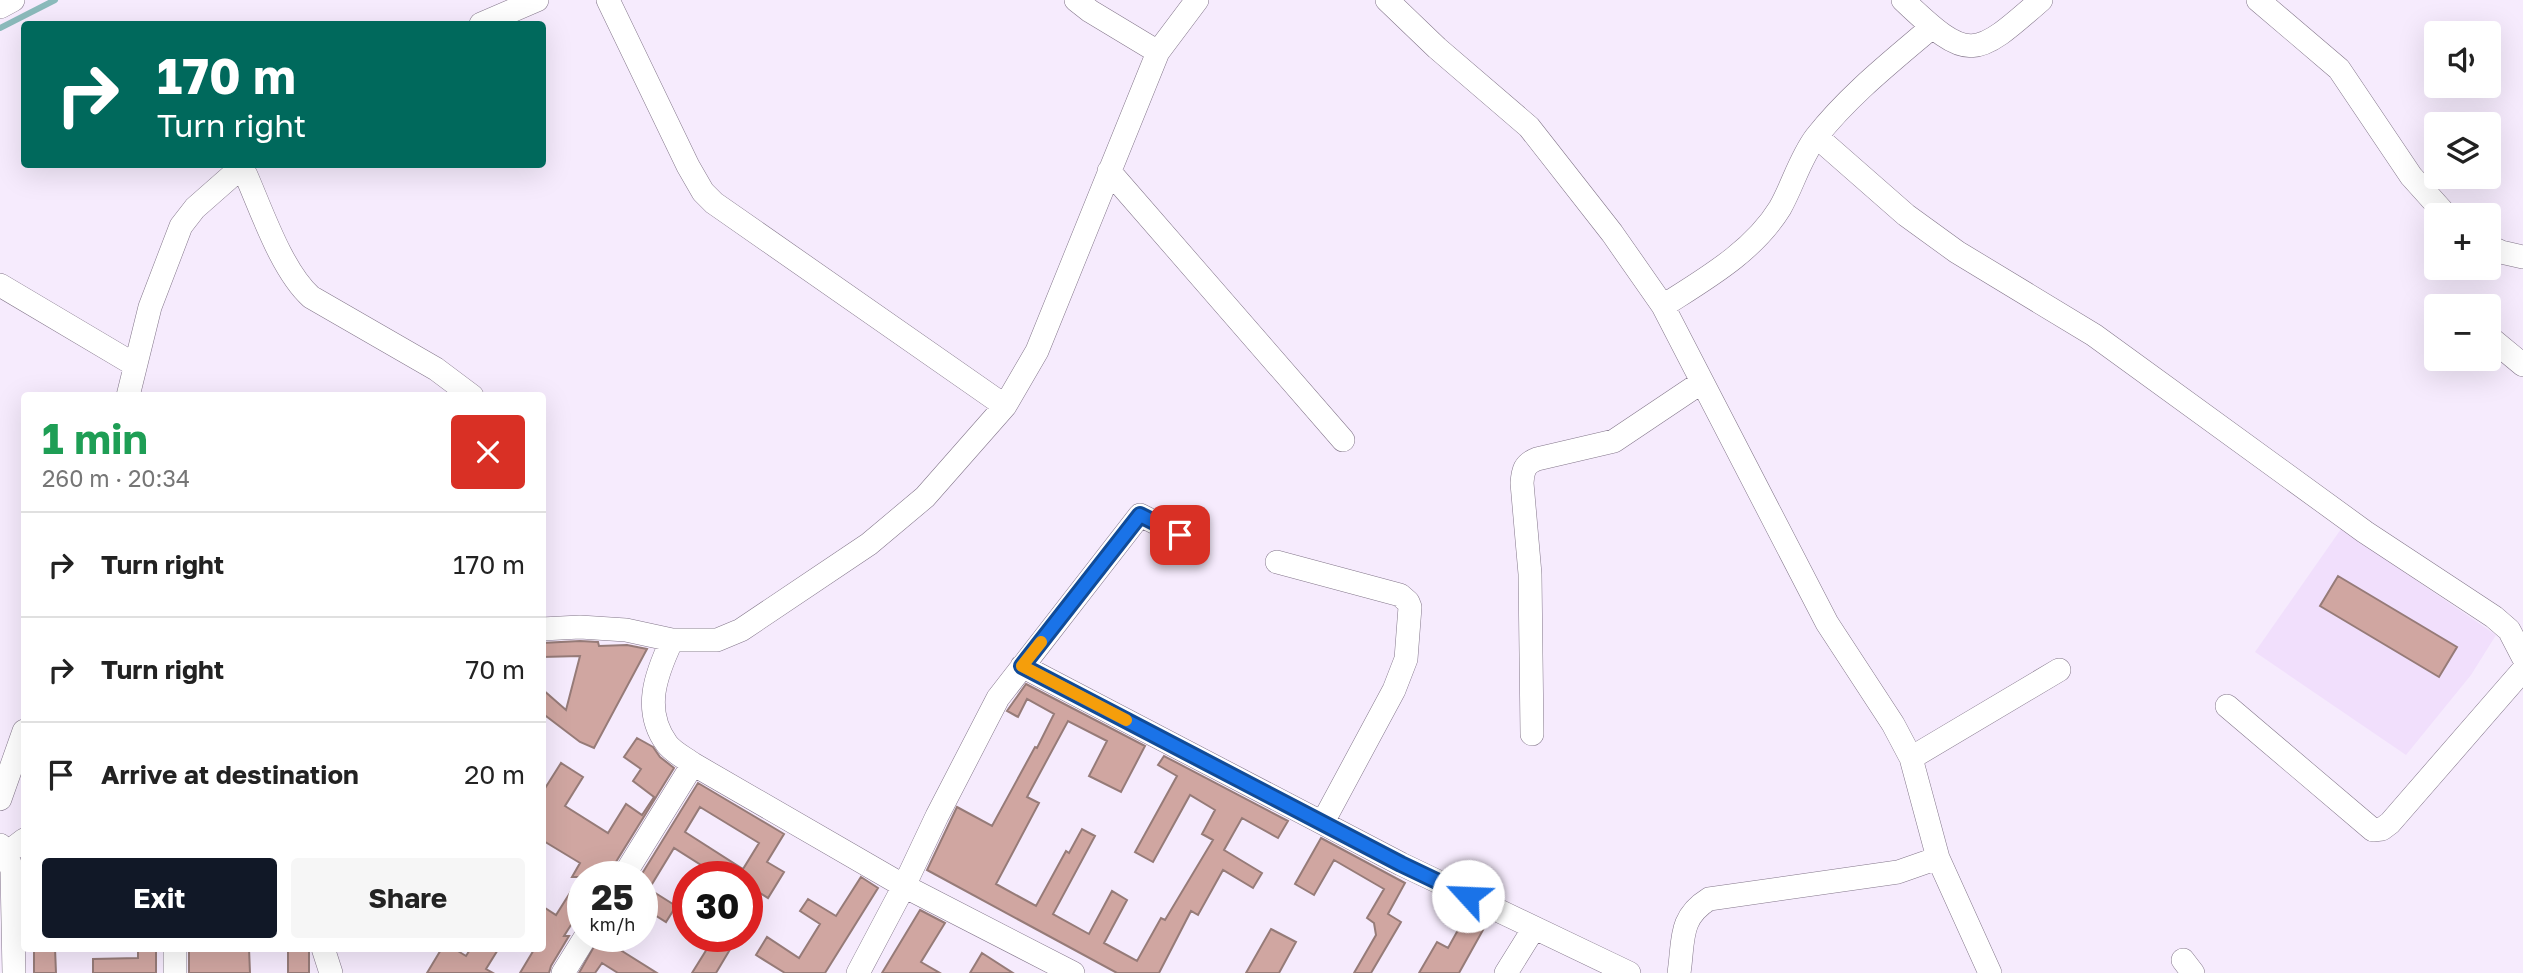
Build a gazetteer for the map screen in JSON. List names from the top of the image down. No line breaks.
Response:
{"page":{"map_buttons":["+","−"],"turn":["170 m","Turn right"],"heading":["1 min","260 m · 20:34"],"list":[{"name":"Turn right","value":"170 m"},{"name":"Turn right","value":"70 m"},{"name":"Arrive at destination","value":"20 m"}],"buttons":["Exit","Share"],"speed":"25 km/h","limit":"30"}}
